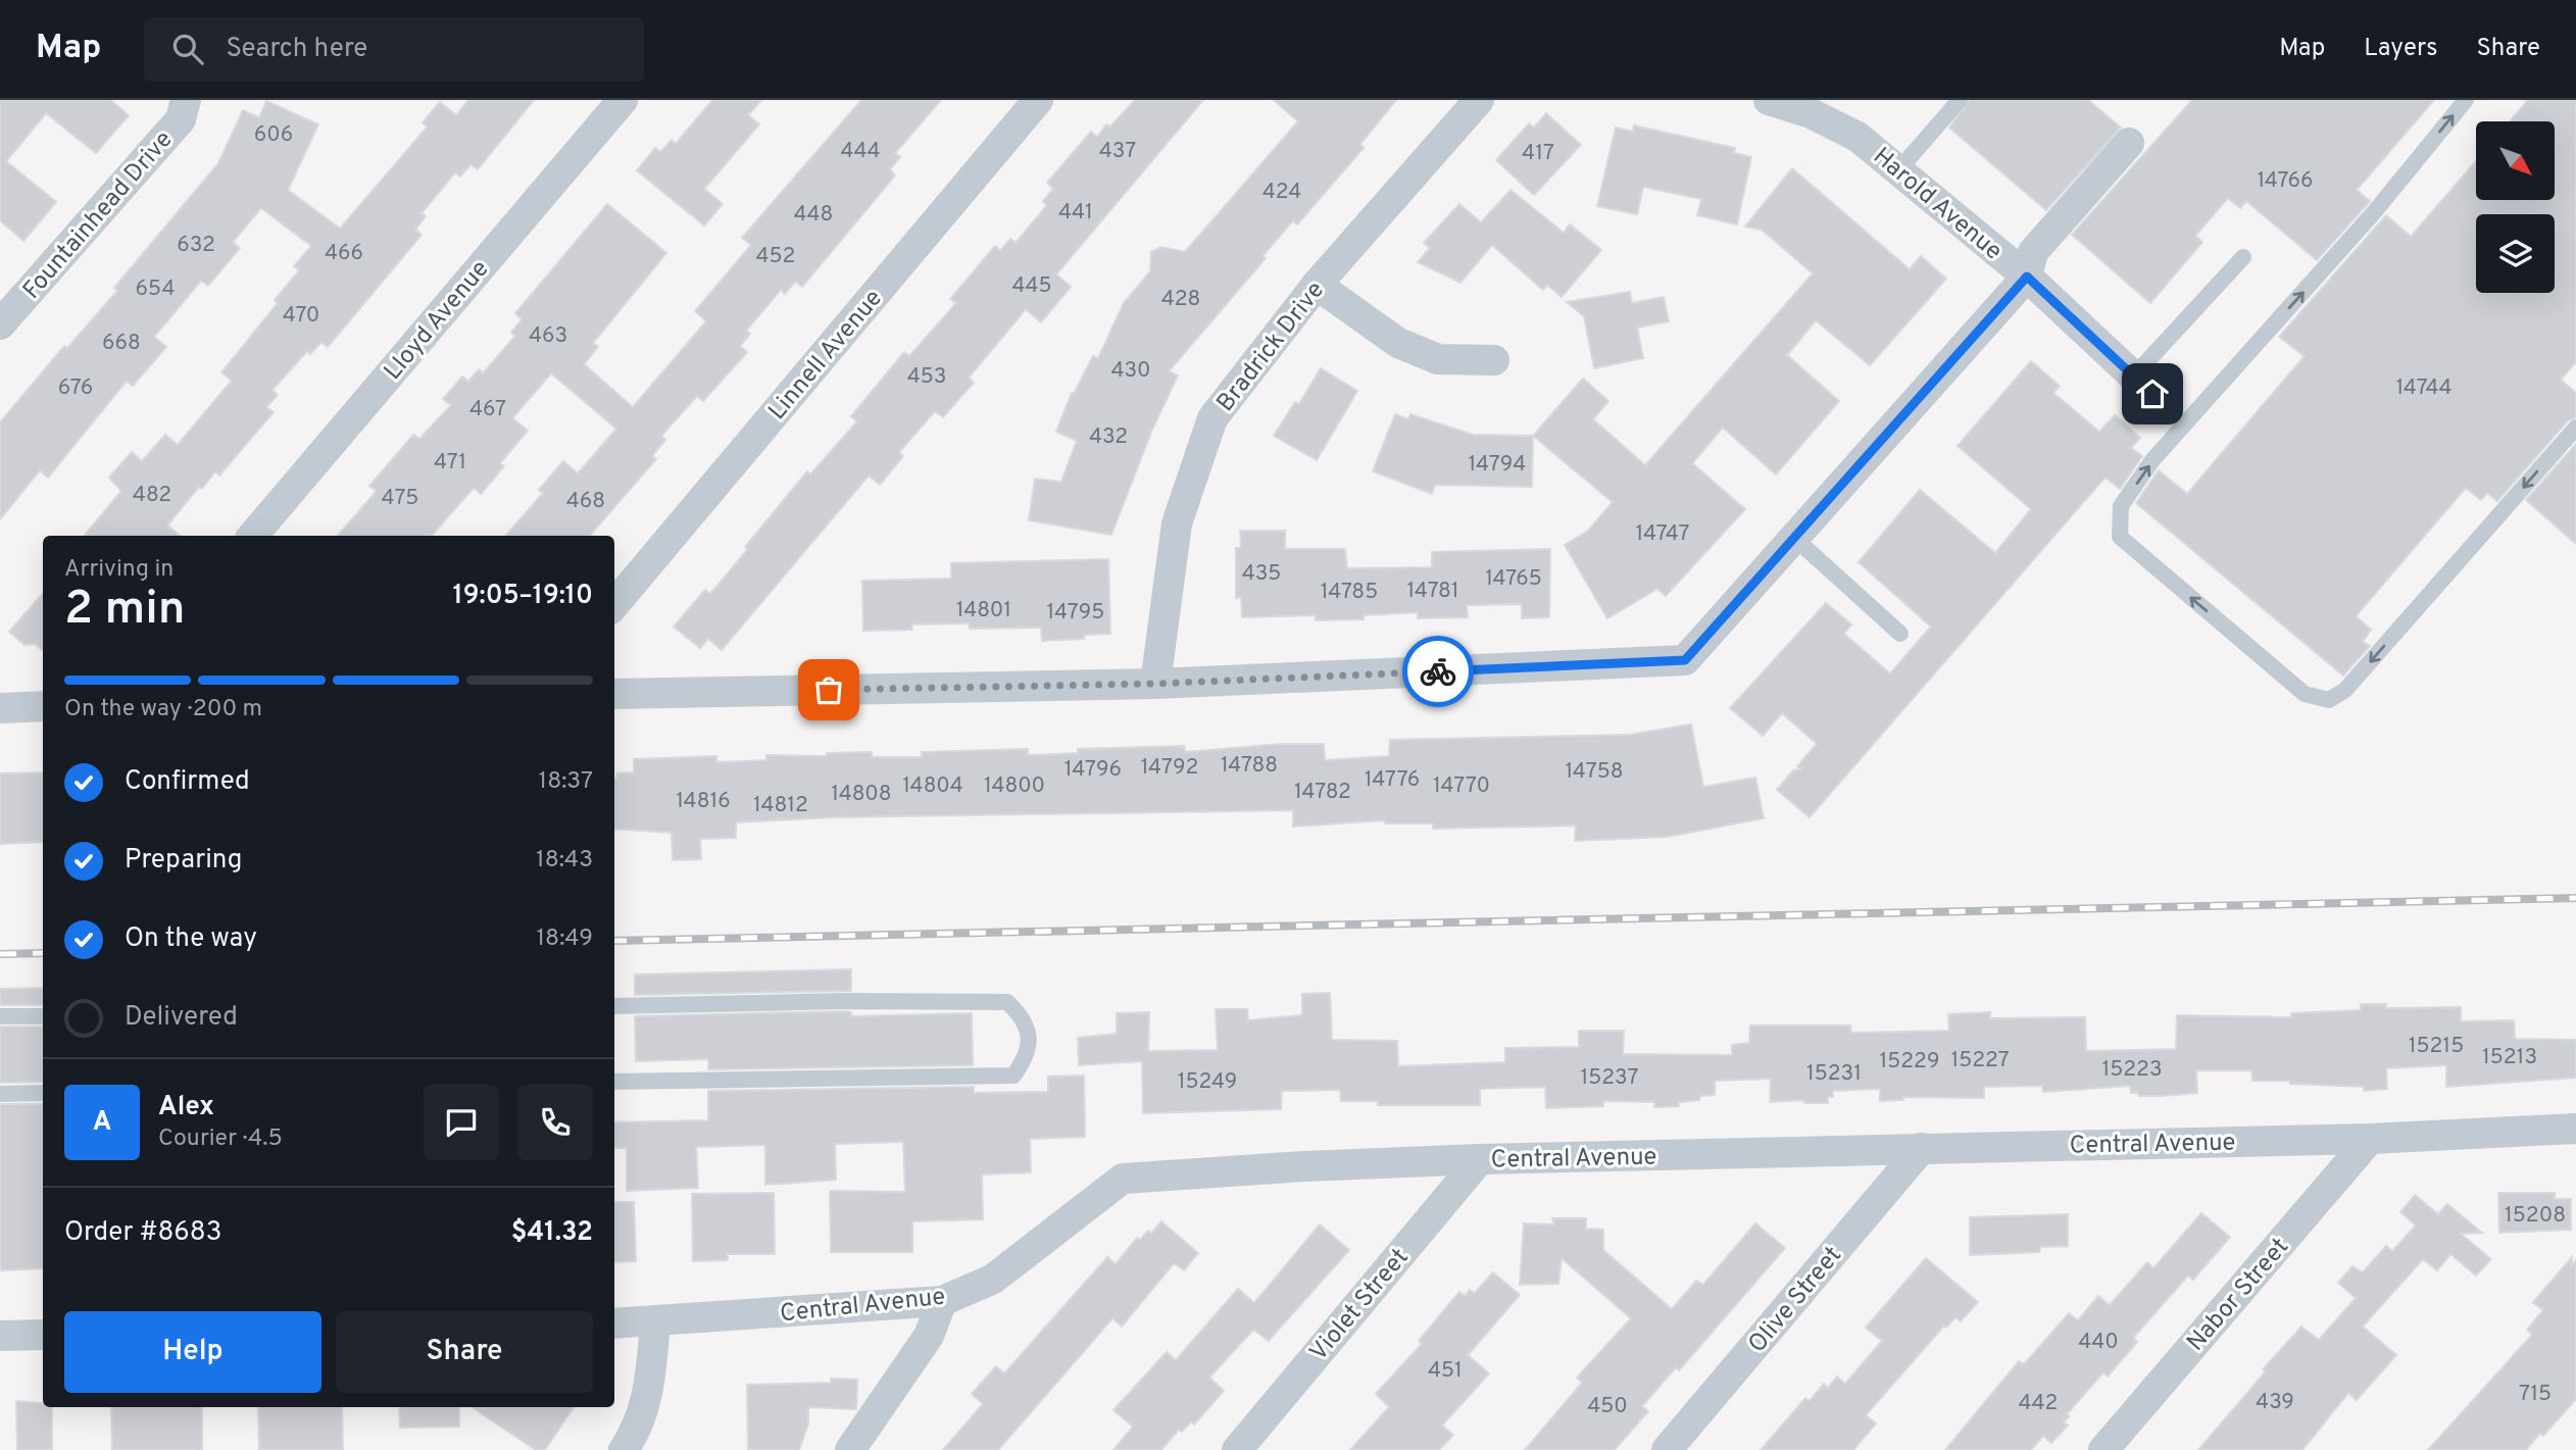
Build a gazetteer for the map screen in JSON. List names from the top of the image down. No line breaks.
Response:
{"streets":{"street":["Harold Avenue","Fountainhead Drive","Lloyd Avenue","Bradrick Drive","Linnell Avenue","Central Avenue","Nabor Street","Olive Street","Violet Street"]},"crossings":[["Central Avenue","Nabor Street"],["Central Avenue","Olive Street"],["Central Avenue","Violet Street"]],"house_numbers":["606","444","437","417","14766","424","441","448","632","466","452","445","654","428","470","463","668","430","453","676","14744","467","432","471","14794","482","475","468","14747","435","14765","14781","14785","14801","14795","14788","14792","14796","14758","14776","14804","14800","14770","14782","14808","14816","14812","15215","15213","15227","15229","15223","15231","15237","15249","15208","440","451","715","439","442","450"],"north":"bottom right","page":{"header":"Map","search":"Search here","nav":["Map","Layers","Share"],"heading":["2 min","Arriving in","19:05–19:10"],"panel":["Alex","Courier · 4.5","Order #8683","$41.32"],"bar":"On the way · 200 m","list":[["Confirmed","18:37"],["Preparing","18:43"],["On the way","18:49"],"Delivered"],"round":"A","buttons":["Help","Share"]}}
